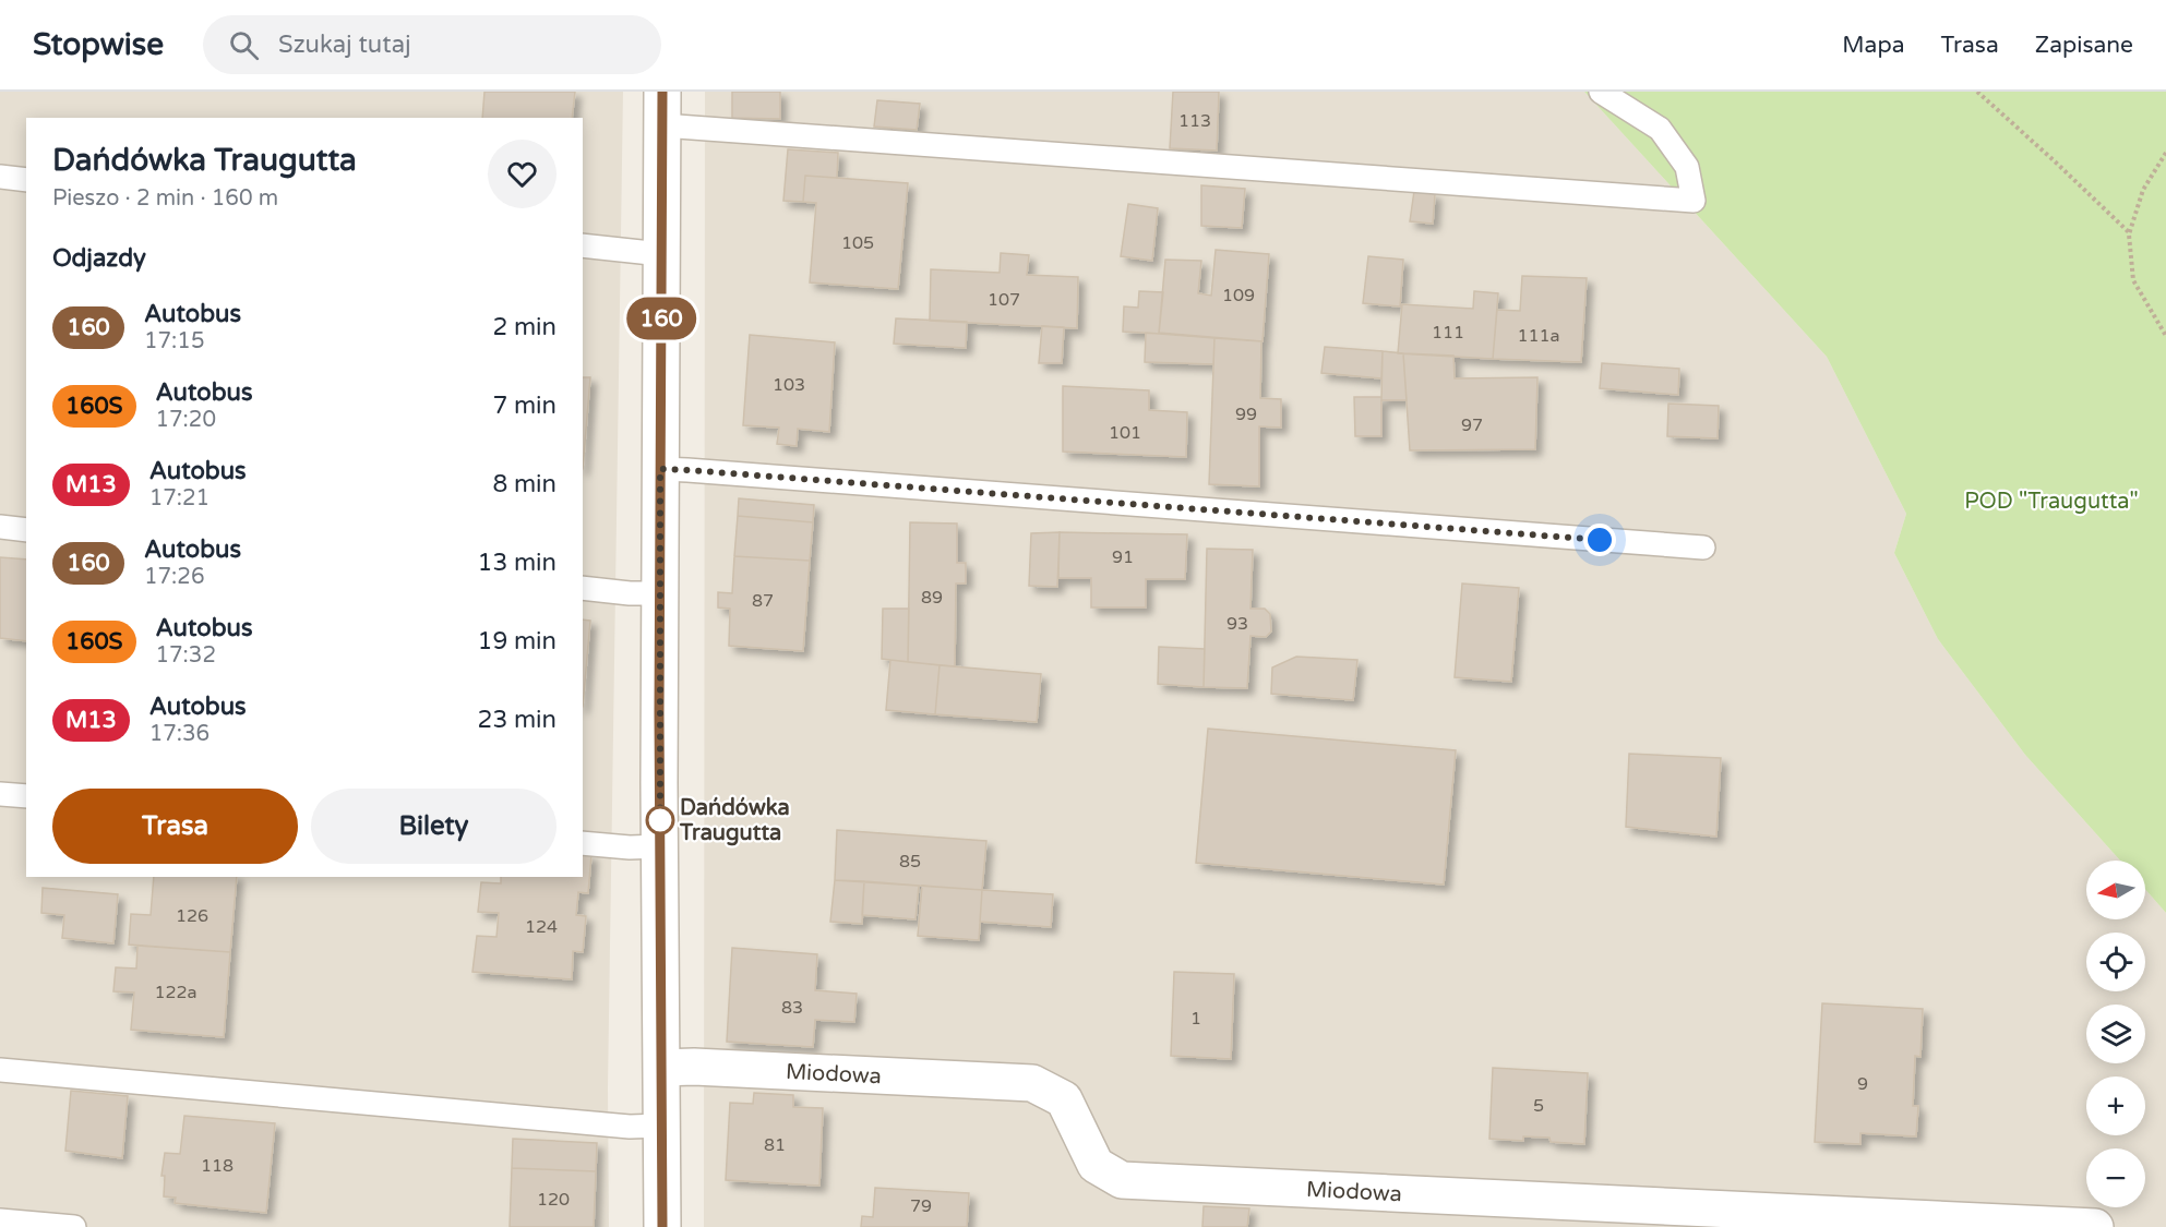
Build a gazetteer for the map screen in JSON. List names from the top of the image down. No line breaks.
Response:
{"streets":{"street":["Miodowa"]},"parks":["POD \"Traugutta\""],"places":["Dańdówka Traugutta"],"lines":["bus line 160"],"house_numbers":["113","105","109","107","111","111a","103","99","97","101","91","89","87","93","85","126","124","122a","83","1","9","5","81","118","120","79"],"north":"left","page":{"header":"Stopwise","search":"Szukaj tutaj","nav":["Mapa","Trasa","Zapisane"],"on_map":"160","heading":[["Dańdówka Traugutta","Pieszo · 2 min · 160 m"],"Odjazdy"],"list":[{"mark":"160","name":"Autobus","note":"17:15","value":"2 min"},{"mark":"160S","name":"Autobus","note":"17:20","value":"7 min"},{"mark":"M13","name":"Autobus","note":"17:21","value":"8 min"},{"mark":"160","name":"Autobus","note":"17:26","value":"13 min"},{"mark":"160S","name":"Autobus","note":"17:32","value":"19 min"},{"mark":"M13","name":"Autobus","note":"17:36","value":"23 min"}],"buttons":["Trasa","Bilety"],"map_buttons":["+","−"]}}
